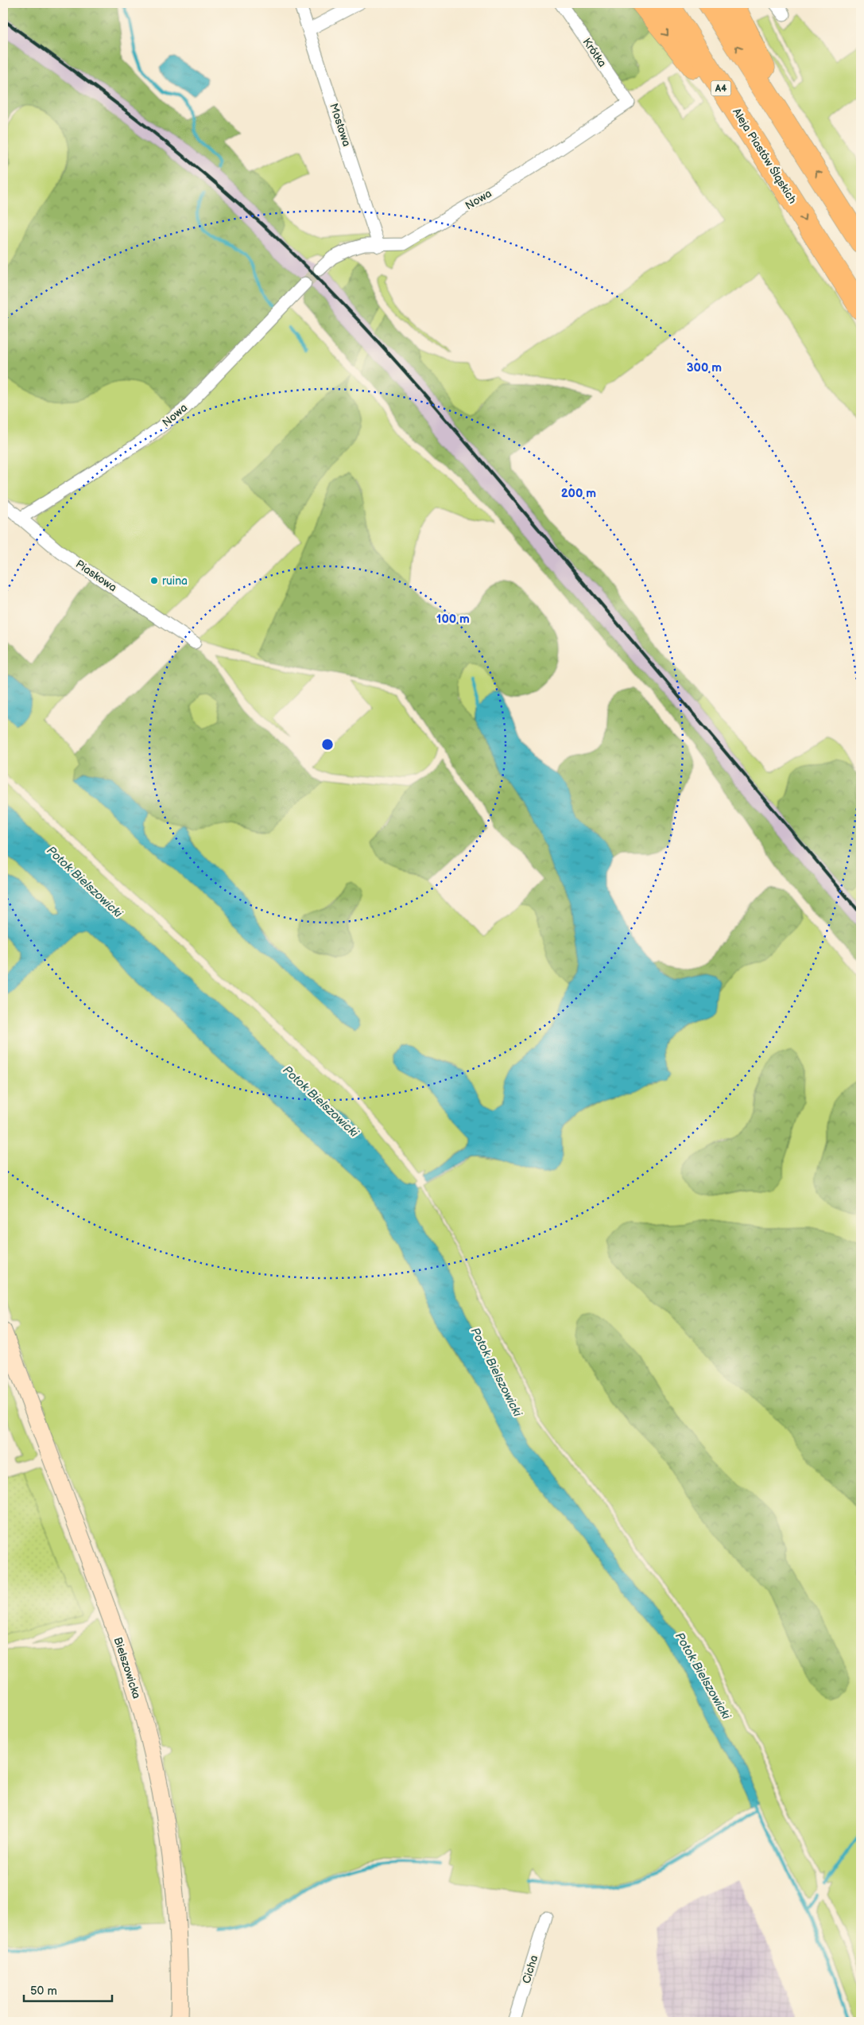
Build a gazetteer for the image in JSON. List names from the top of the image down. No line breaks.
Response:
{"streets":{"highway":["A4","Aleja Piastów Śląskich"],"street":["Krótka","Mostowa","Nowa","Piaskowa","Bielszowicka","Cicha"]},"crossings":[["Krótka","Nowa"],["Mostowa","Nowa"],["Nowa","Piaskowa"]],"water":["Potok Bielszowicki"],"places":["ruina"],"scale_bar":"50 m","rings":["300 m","200 m","100 m"]}
